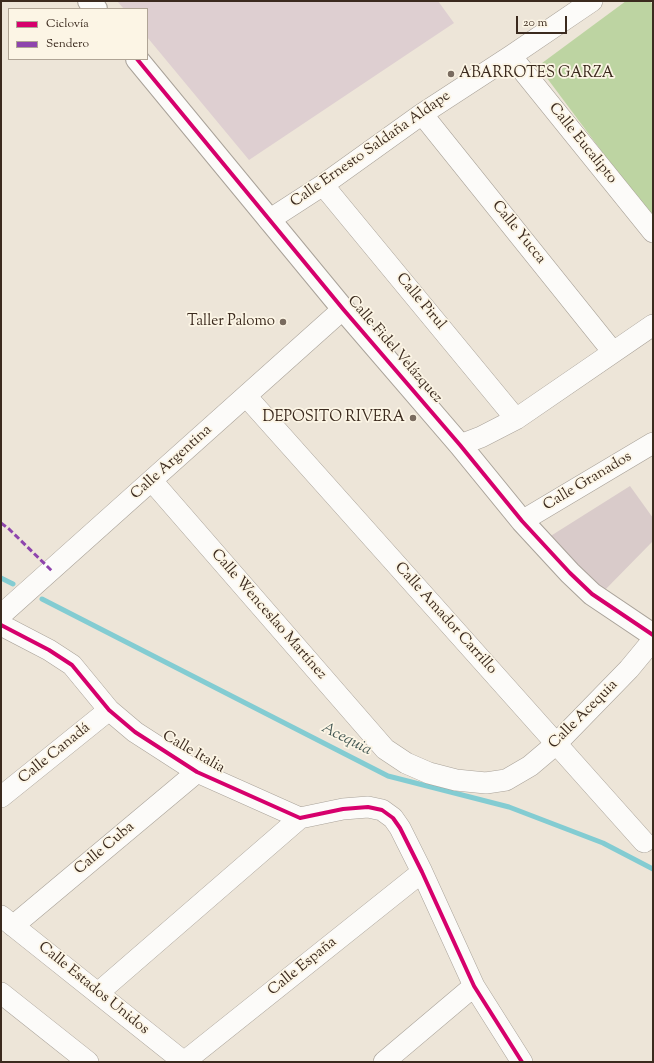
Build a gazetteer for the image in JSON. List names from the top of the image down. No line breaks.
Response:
{"streets":{"street":["Calle Eucalipto","Calle Ernesto Saldaña Aldape","Calle Yucca","Calle Pirul","Calle Fidel Velázquez","Calle Argentina","Calle Granados","Calle Wenceslao Martínez","Calle Amador Carrillo","Calle Acequia","Calle Italia","Calle Canadá","Calle Cuba","Calle España","Calle Estados Unidos"]},"crossings":[["Calle Eucalipto","Calle Ernesto Saldaña Aldape"],["Calle Ernesto Saldaña Aldape","Calle Yucca"],["Calle Ernesto Saldaña Aldape","Calle Pirul"],["Calle Ernesto Saldaña Aldape","Calle Fidel Velázquez"],["Calle Fidel Velázquez","Calle Argentina"],["Calle Fidel Velázquez","Calle Granados"],["Calle Argentina","Calle Wenceslao Martínez"],["Calle Argentina","Calle Amador Carrillo"],["Calle Wenceslao Martínez","Calle Acequia"],["Calle Amador Carrillo","Calle Acequia"],["Calle Italia","Calle Canadá"],["Calle Italia","Calle Cuba"],["Calle Cuba","Calle Estados Unidos"],["Calle España","Calle Estados Unidos"]],"water":["Acequia"],"places":["ABARROTES GARZA","Taller Palomo","DEPOSITO RIVERA"],"legend":["Ciclovía","Sendero"],"scale_bar":"20 m"}
